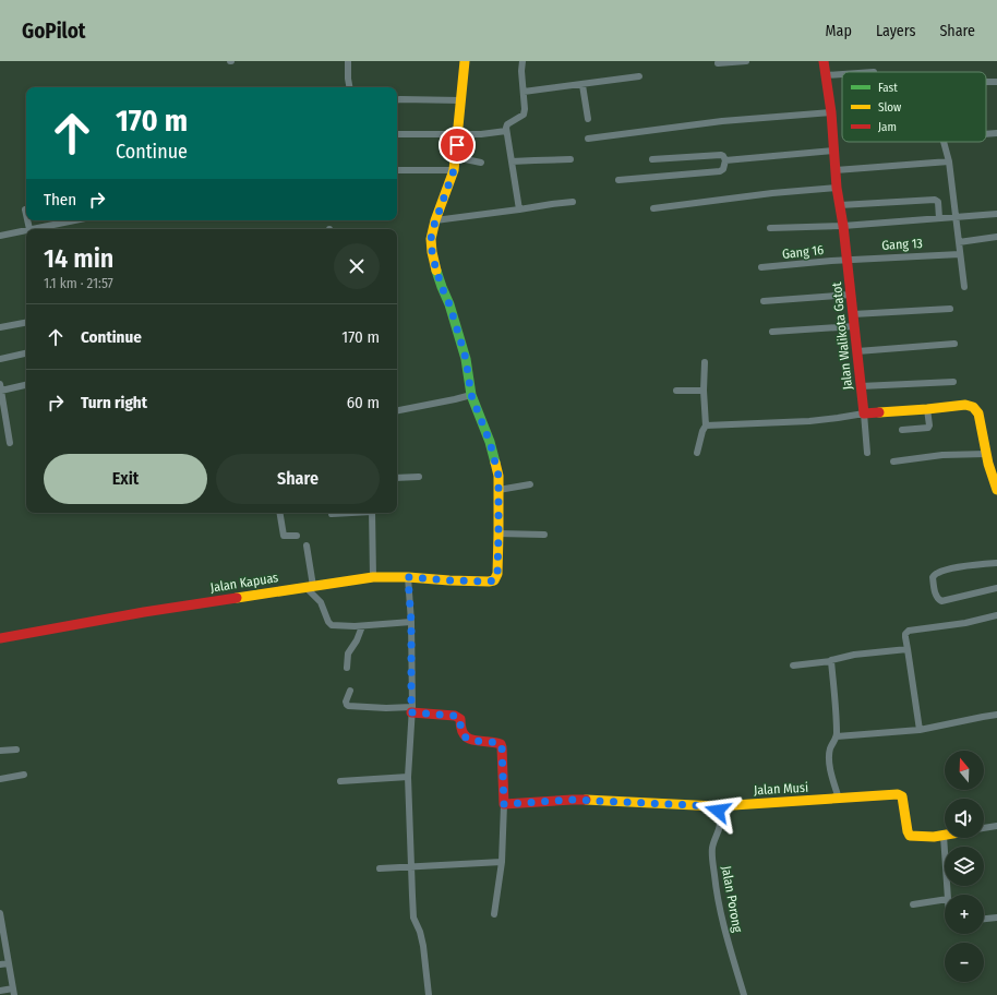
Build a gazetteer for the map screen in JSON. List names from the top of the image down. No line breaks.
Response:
{"streets":{"street":["Gang 13","Gang 16","Jalan Walikota Gatot","Jalan Kapuas","Jalan Musi","Jalan Porong"]},"crossings":[["Gang 13","Gang 16"],["Gang 13","Jalan Walikota Gatot"],["Gang 16","Jalan Walikota Gatot"],["Jalan Musi","Jalan Porong"]],"legend":["Fast","Slow","Jam"],"north":"top","page":{"header":"GoPilot","nav":["Map","Layers","Share"],"turn":["170 m","Continue"],"then":"Then","heading":["14 min","1.1 km · 21:57"],"list":[{"name":"Continue","value":"170 m"},{"name":"Turn right","value":"60 m"}],"buttons":["Exit","Share"],"map_buttons":["+","−"]}}
